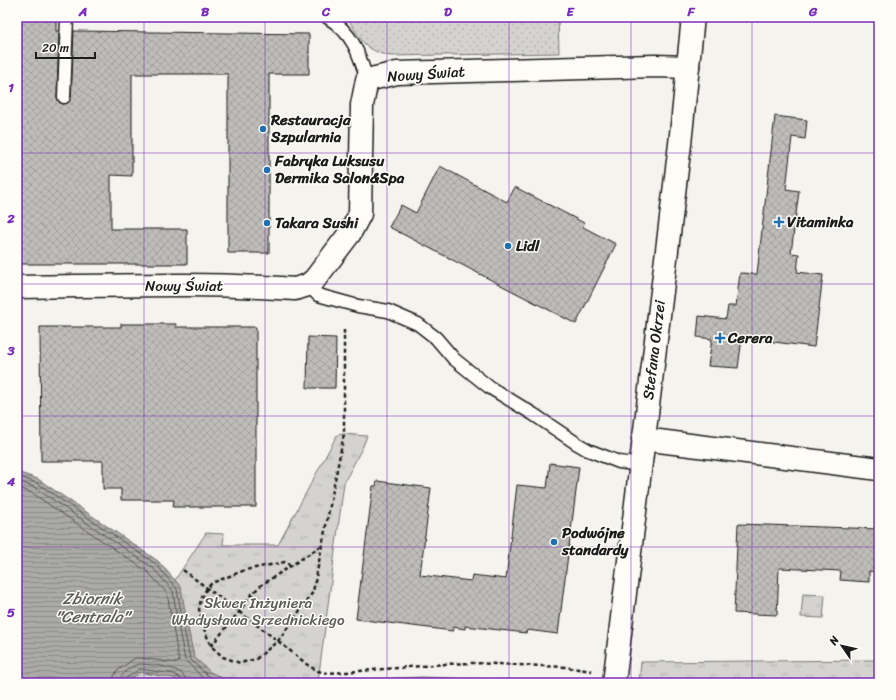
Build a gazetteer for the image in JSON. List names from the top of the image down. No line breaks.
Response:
{"streets":{"street":["Nowy Świat","Stefana Okrzei"]},"crossings":[["Nowy Świat","Stefana Okrzei"]],"water":["Zbiornik \"Centrala\""],"parks":["Skwer Inżyniera Władysława Srzednickiego"],"places":{"other":["Restauracja Szpularnia","Fabryka Luksusu Dermika Salon&Spa","Takara Sushi","Lidl","Podwójne standardy"],"health":["Vitaminka","Cerera"]},"scale_bar":"20 m","north":"top left","grid":{"columns":["A","B","C","D","E","F","G"],"rows":["1","2","3","4","5"]}}
